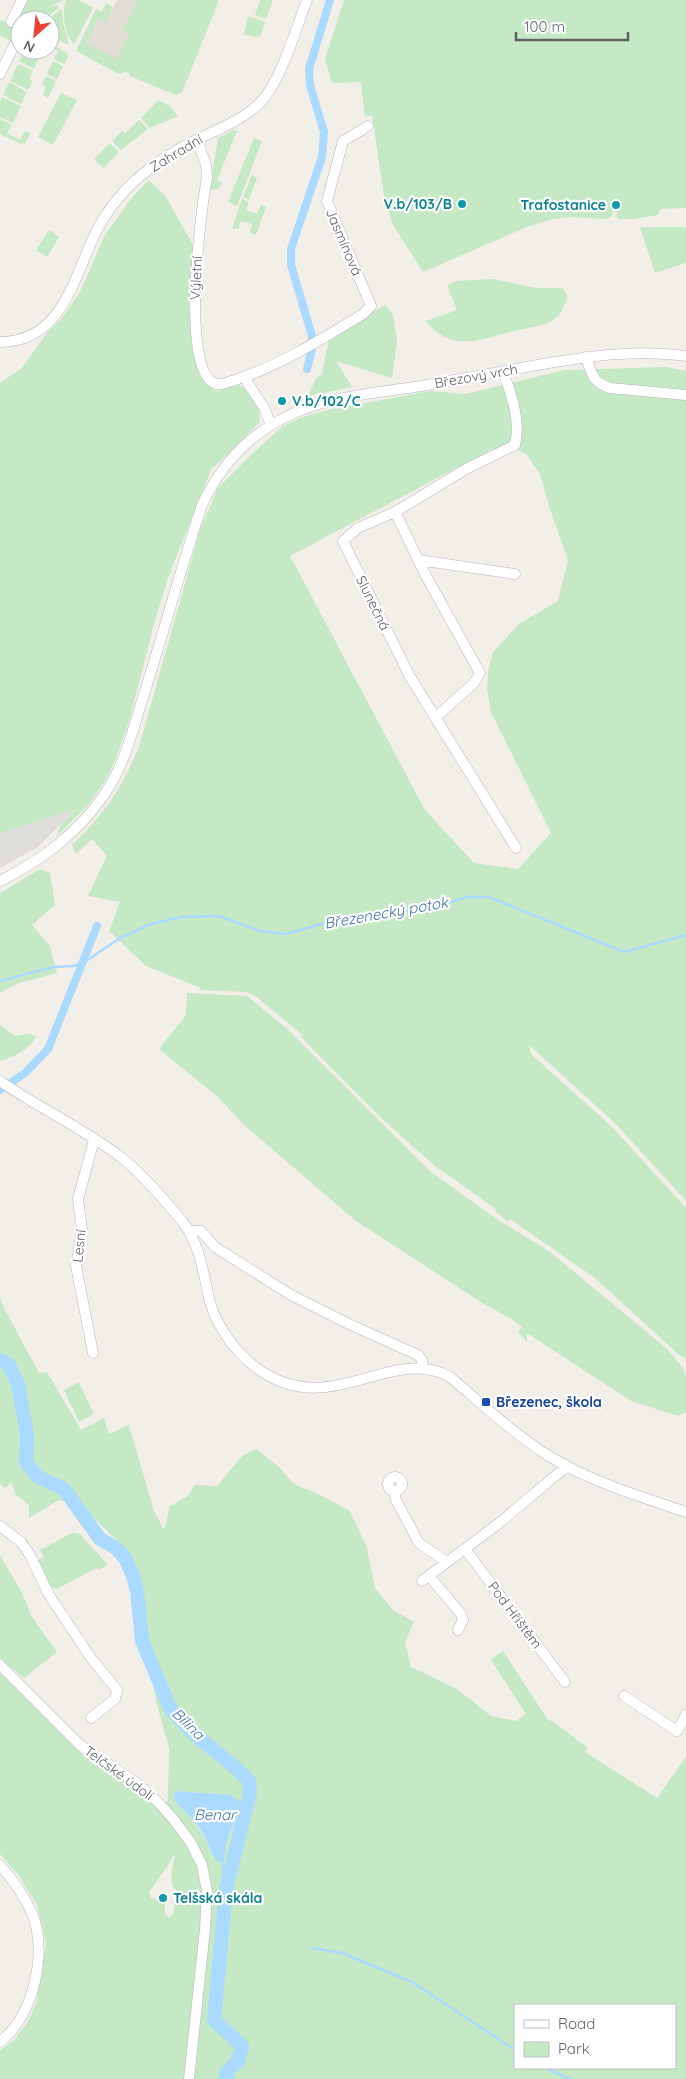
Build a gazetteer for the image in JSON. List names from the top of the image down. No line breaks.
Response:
{"streets":{"street":["Zahradní","Jasmínová","Výletní","Březový vrch","Slunečná","Lesní","Pod Hřištěm","Telčské údolí"]},"crossings":[["Zahradní","Výletní"],["Jasmínová","Výletní"],["Březový vrch","Slunečná"]],"water":["Březenecký potok","Bílina","Benar"],"places":{"other":["V.b/103/B","Trafostanice","V.b/102/C","Telšská skála"],"transit":["Březenec, škola"]},"legend":["Road","Park"],"scale_bar":"100 m","north":"bottom left"}
